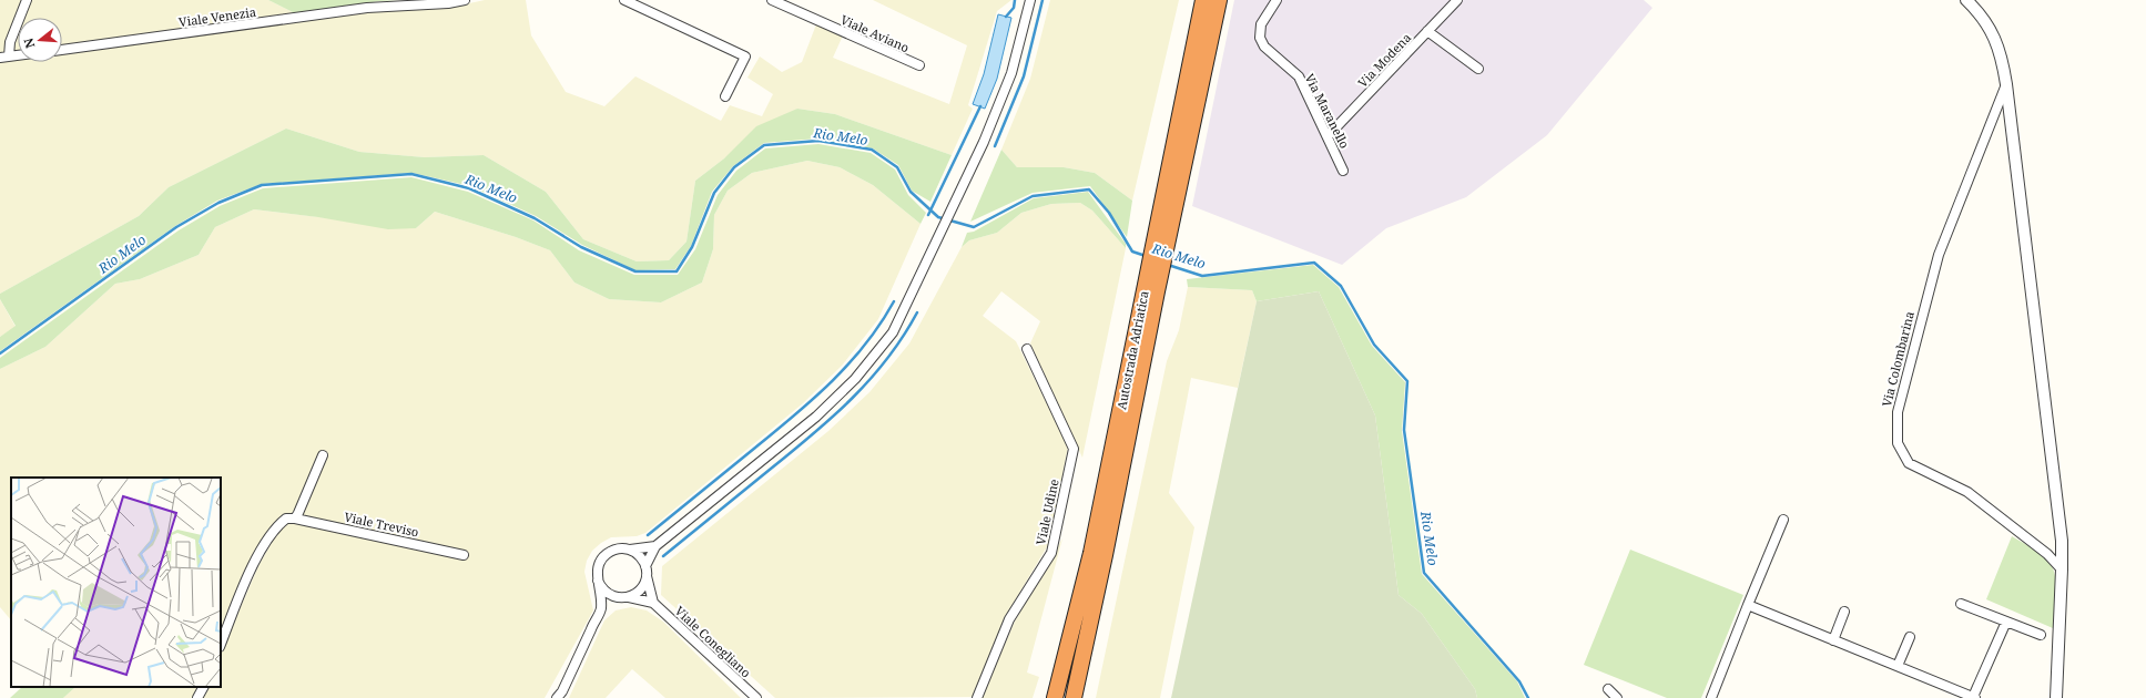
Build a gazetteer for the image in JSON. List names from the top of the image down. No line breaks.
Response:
{"streets":{"highway":["Autostrada Adriatica"],"street":["Viale Venezia","Viale Aviano","Via Modena","Via Maranello","Via Colombarina","Viale Udine","Viale Treviso","Viale Conegliano"]},"crossings":[["Via Modena","Via Maranello"]],"water":["Rio Melo"],"north":"left"}
